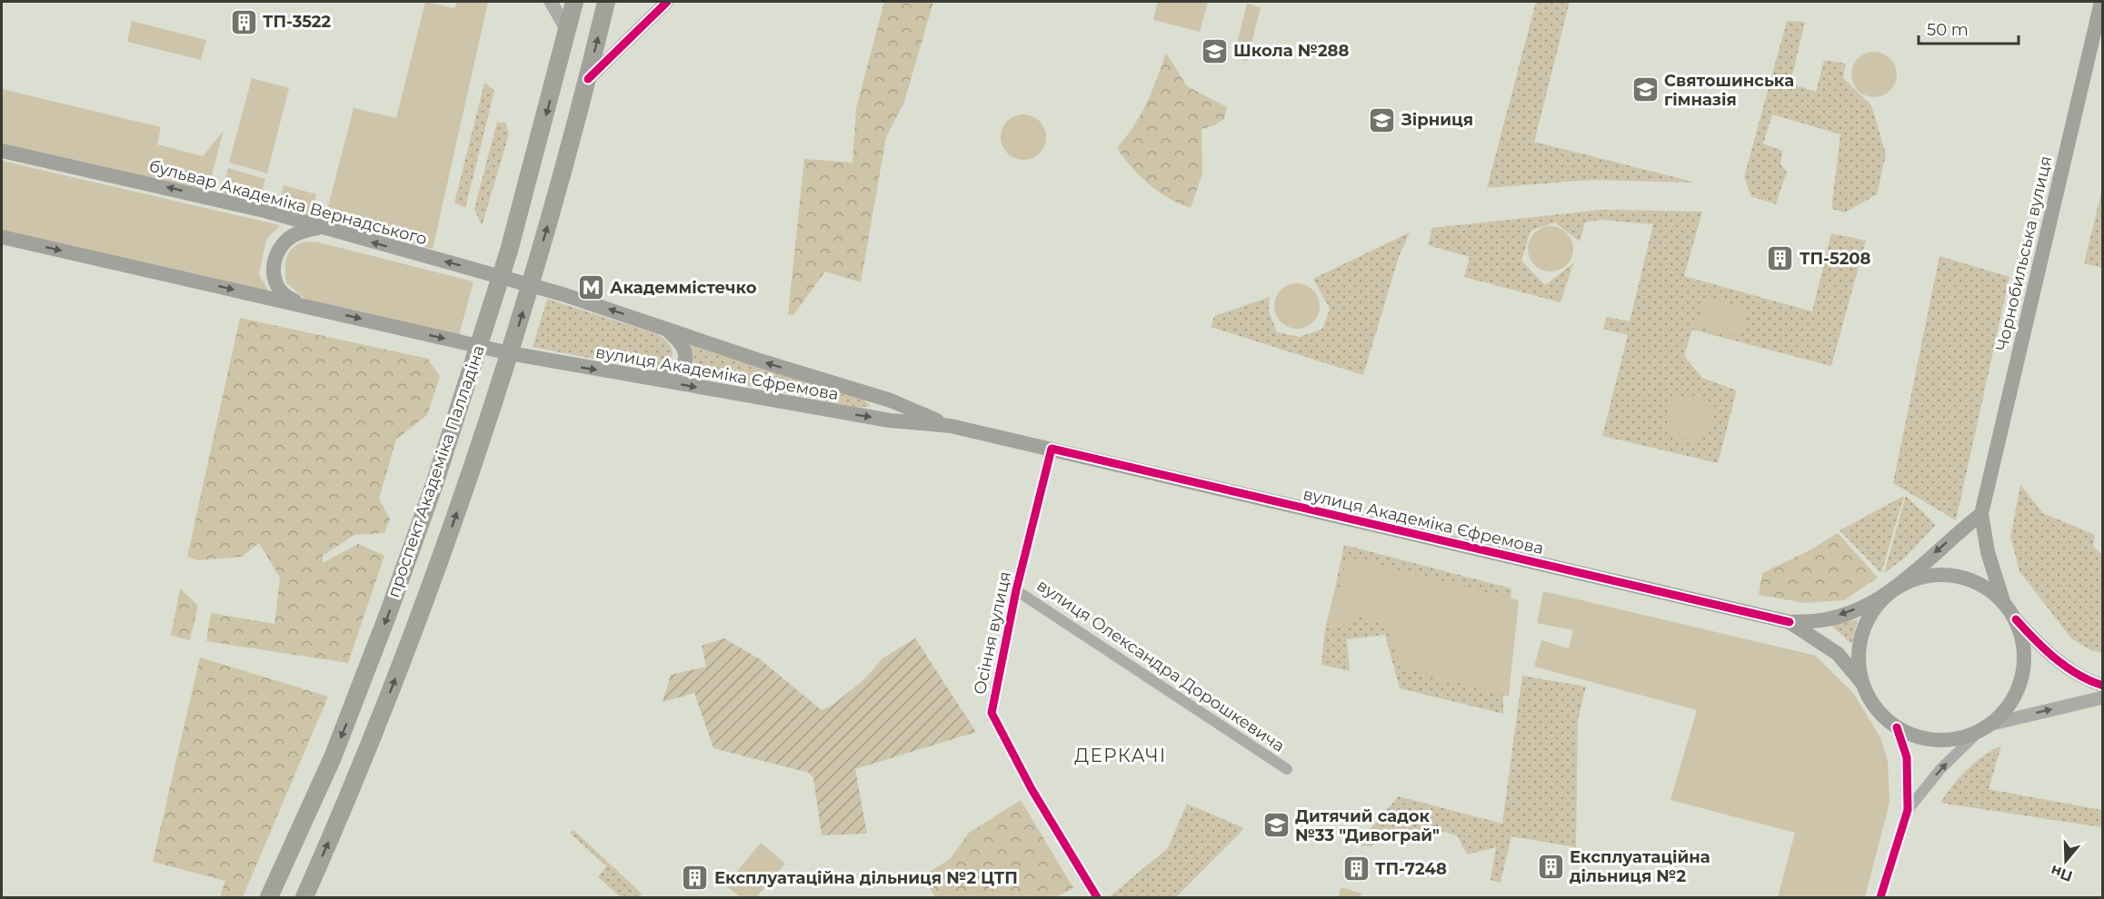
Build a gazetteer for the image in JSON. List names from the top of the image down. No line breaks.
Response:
{"streets":{"highway":["проспект Академіка Палладіна"],"main road":["бульвар Академіка Вернадського","Чорнобильська вулиця","вулиця Академіка Єфремова"],"street":["Осіння вулиця","вулиця Олександра Дорошкевича"]},"crossings":[["бульвар Академіка Вернадського","вулиця Академіка Єфремова"],["бульвар Академіка Вернадського","проспект Академіка Палладіна"],["Чорнобильська вулиця","вулиця Академіка Єфремова"],["вулиця Академіка Єфремова","проспект Академіка Палладіна"],["вулиця Академіка Єфремова","Осіння вулиця"],["Осіння вулиця","вулиця Олександра Дорошкевича"]],"districts":["ДЕРКАЧІ"],"places":{"building":["ТП-3522","ТП-5208","Експлуатаційна дільниця №2","ТП-7248","Експлуатаційна дільниця №2 ЦТП"],"school or university":["Школа №288","Святошинська гімназія","Зірниця","Дитячий садок №33 \"Дивограй\""],"metro station":["Академмістечко"]},"scale_bar":"50 m","north":"bottom"}
